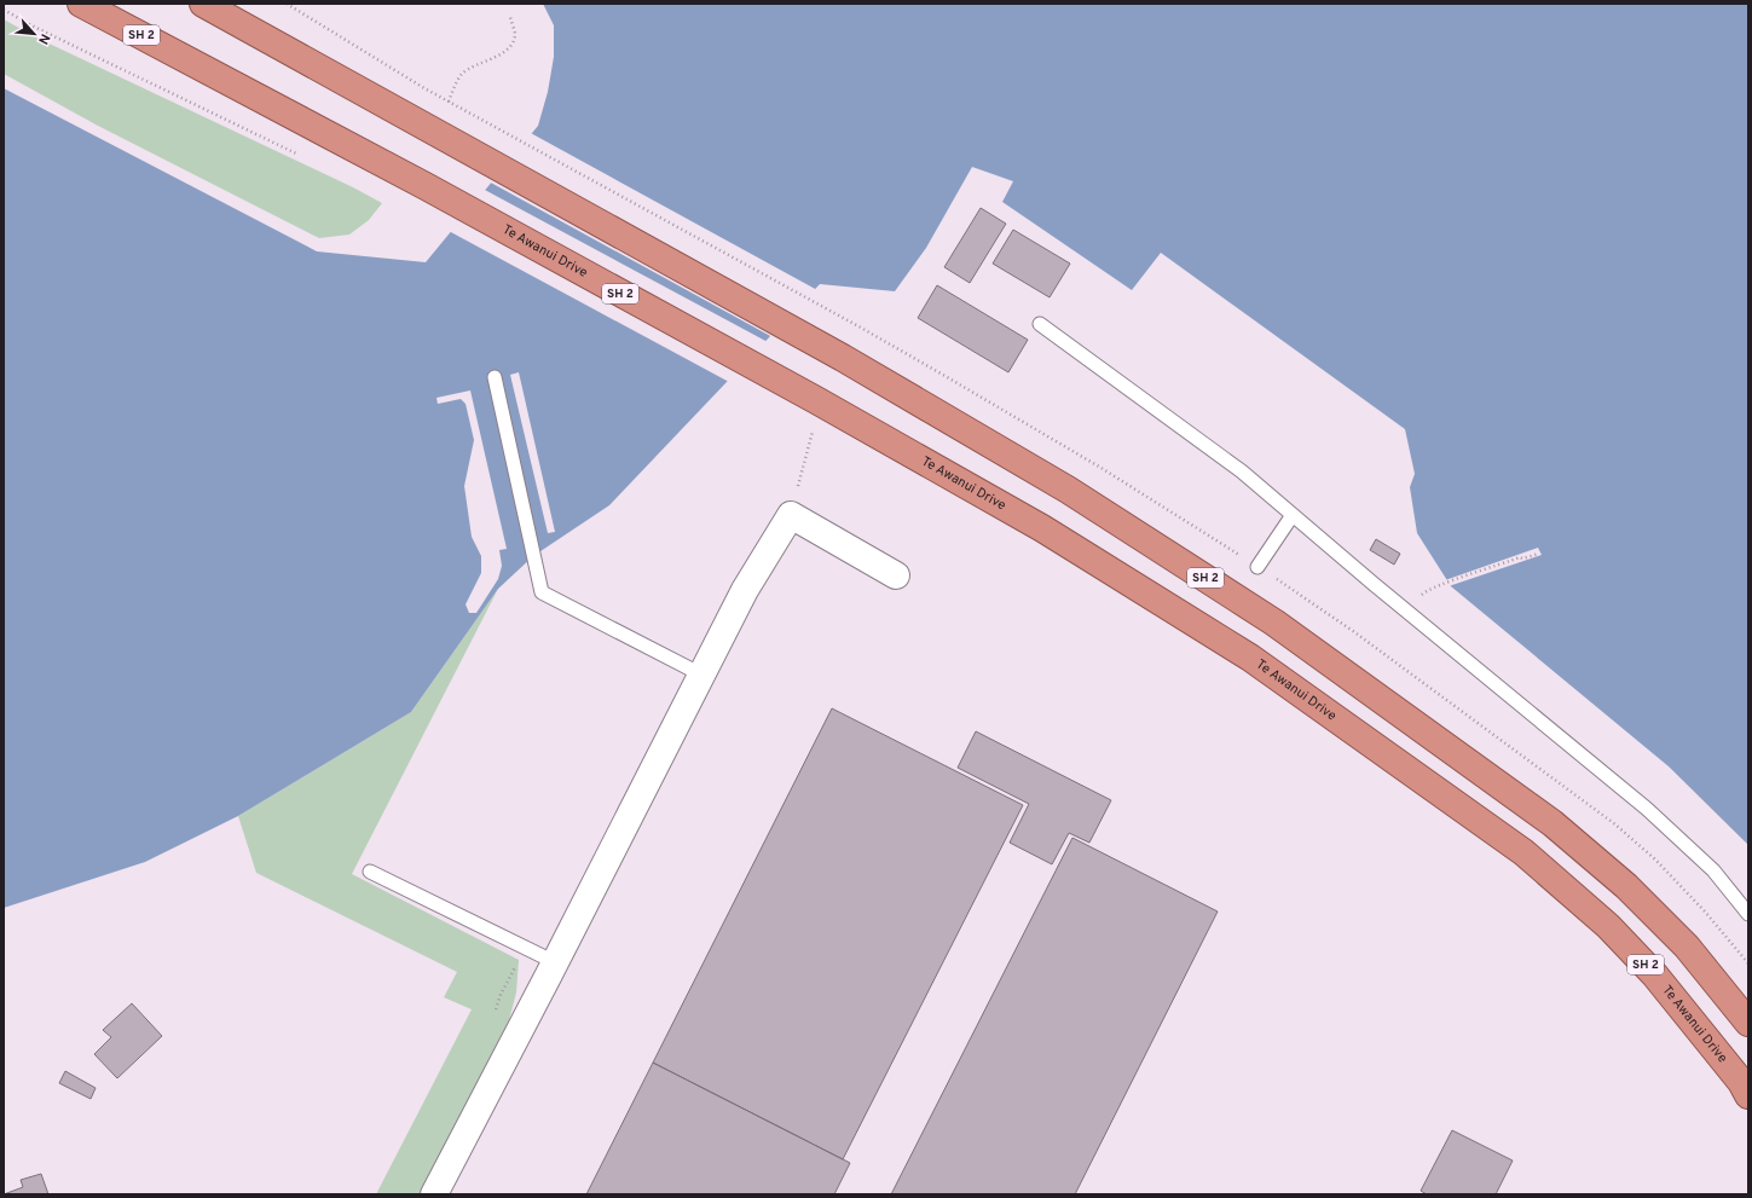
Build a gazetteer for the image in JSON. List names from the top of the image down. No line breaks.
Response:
{"streets":{"highway":["SH 2","Te Awanui Drive"]},"north":"bottom right"}
